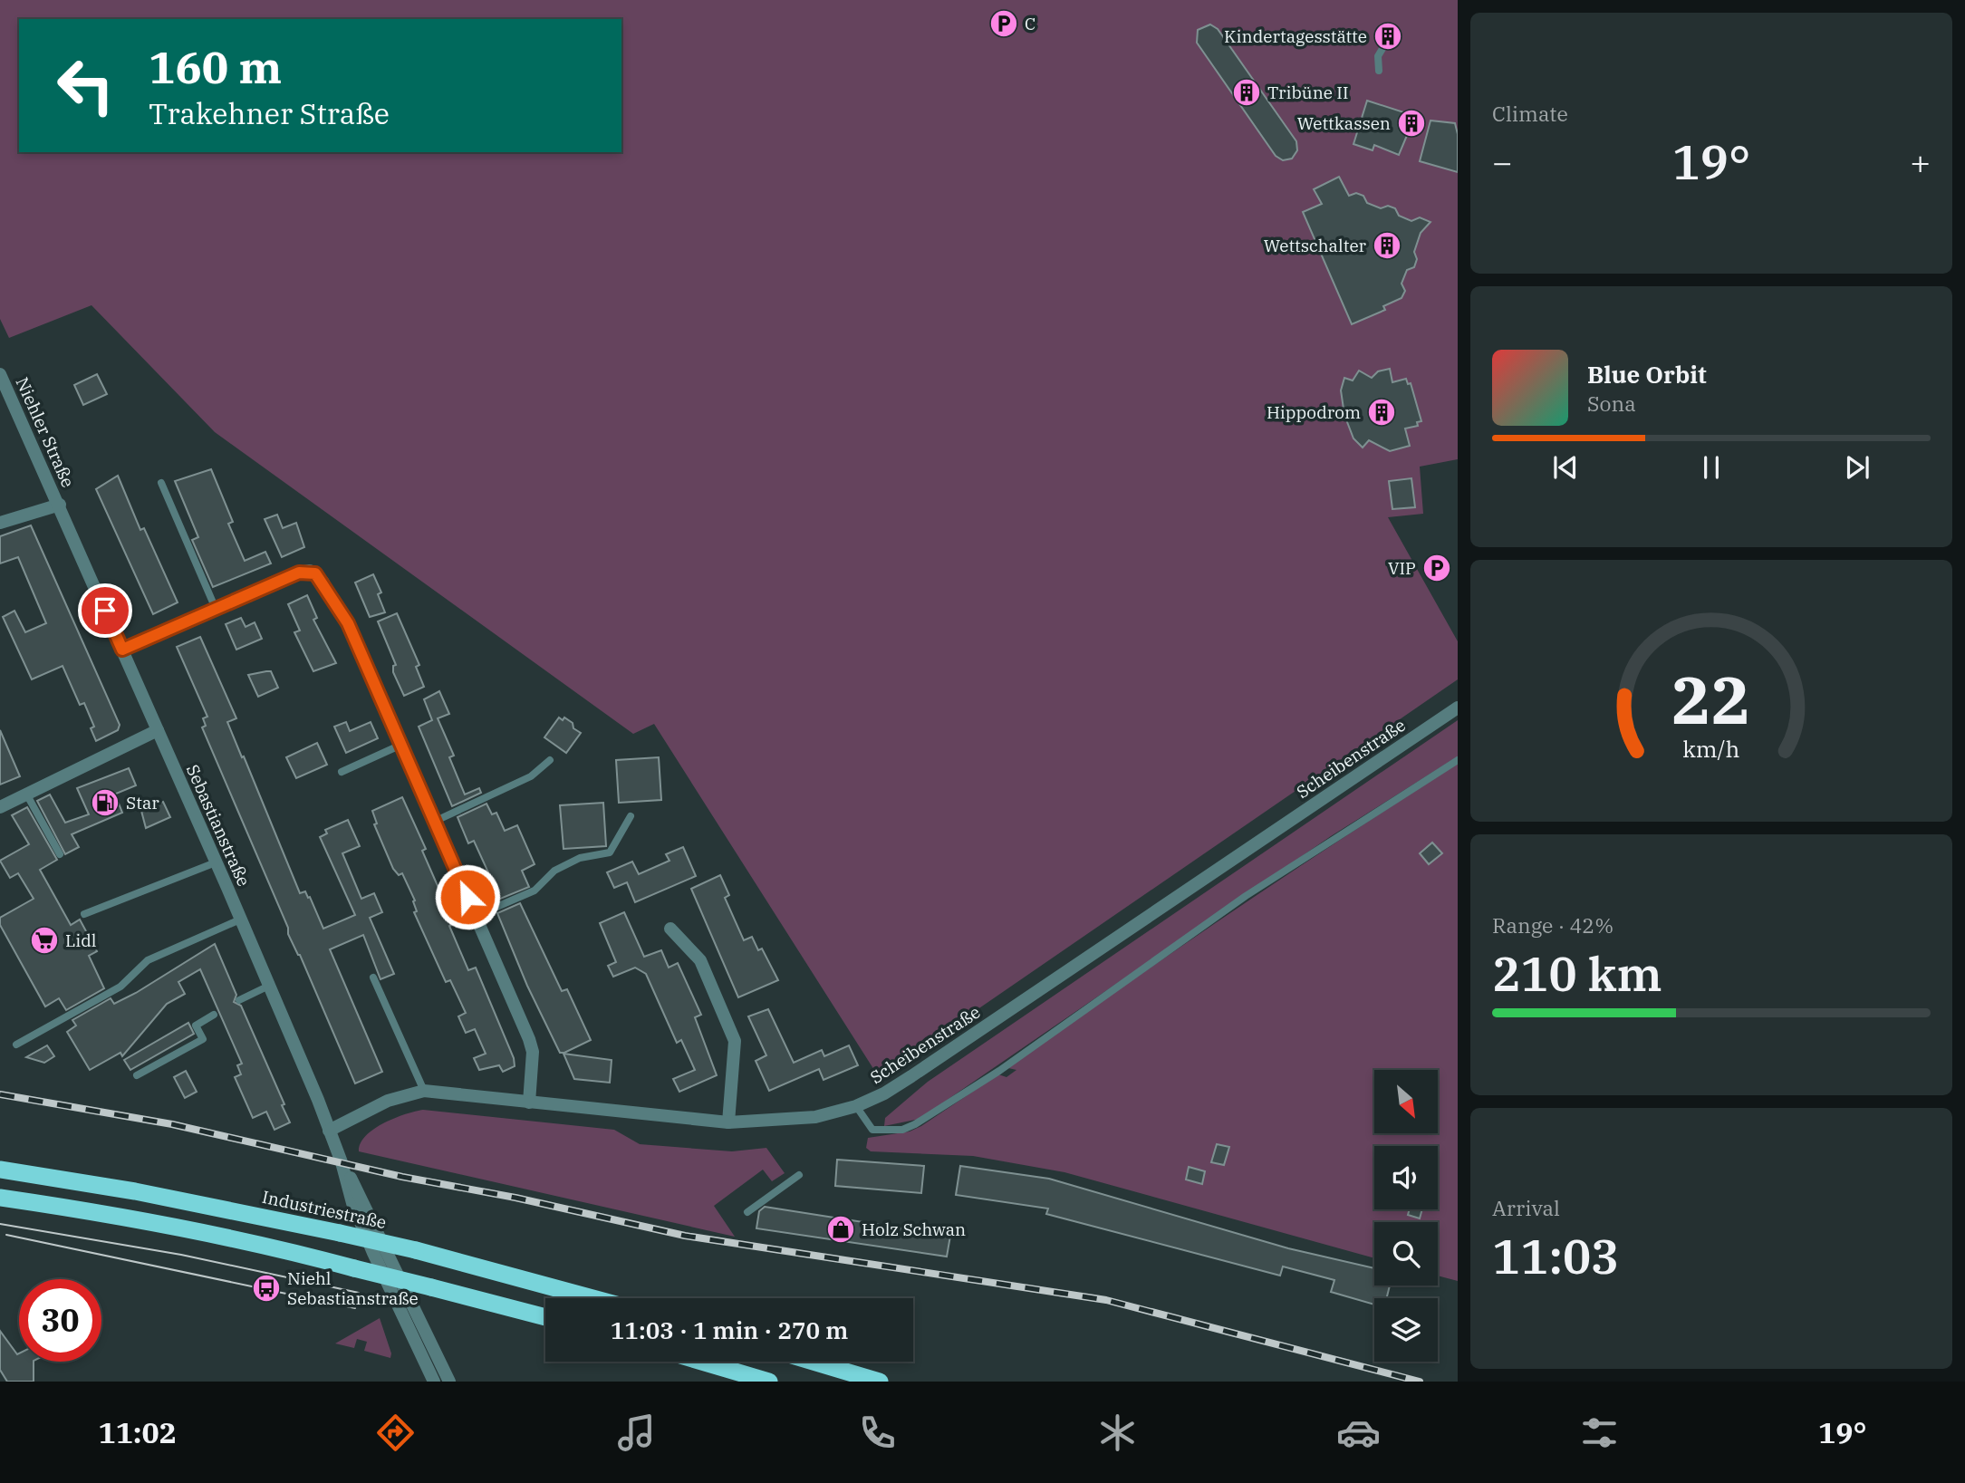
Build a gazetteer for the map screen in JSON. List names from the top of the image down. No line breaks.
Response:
{"streets":{"highway":["Industriestraße"],"street":["Niehler Straße","Scheibenstraße","Sebastianstraße"]},"crossings":[["Niehler Straße","Sebastianstraße"],["Scheibenstraße","Sebastianstraße"]],"places":{"parking":["C","VIP"],"building":["Kindertagesstätte","Tribüne II","Wettkassen","Wettschalter","Hippodrom"],"fuel station":["Star"],"supermarket":["Lidl"],"shop":["Holz Schwan"],"bus stop":["Niehl Sebastianstraße"]},"north":"bottom right","page":{"tile":["Climate",["Range · 42%","210 km"],["Arrival","11:03"]],"turn":["160 m","Trakehner Straße"],"heat":["−","19°","+"],"song":["Blue Orbit","Sona"],"limit":"30","trip":"11:03 · 1 min · 270 m","tabs":["11:02","19°"],"gauge":["22","km/h"]}}
